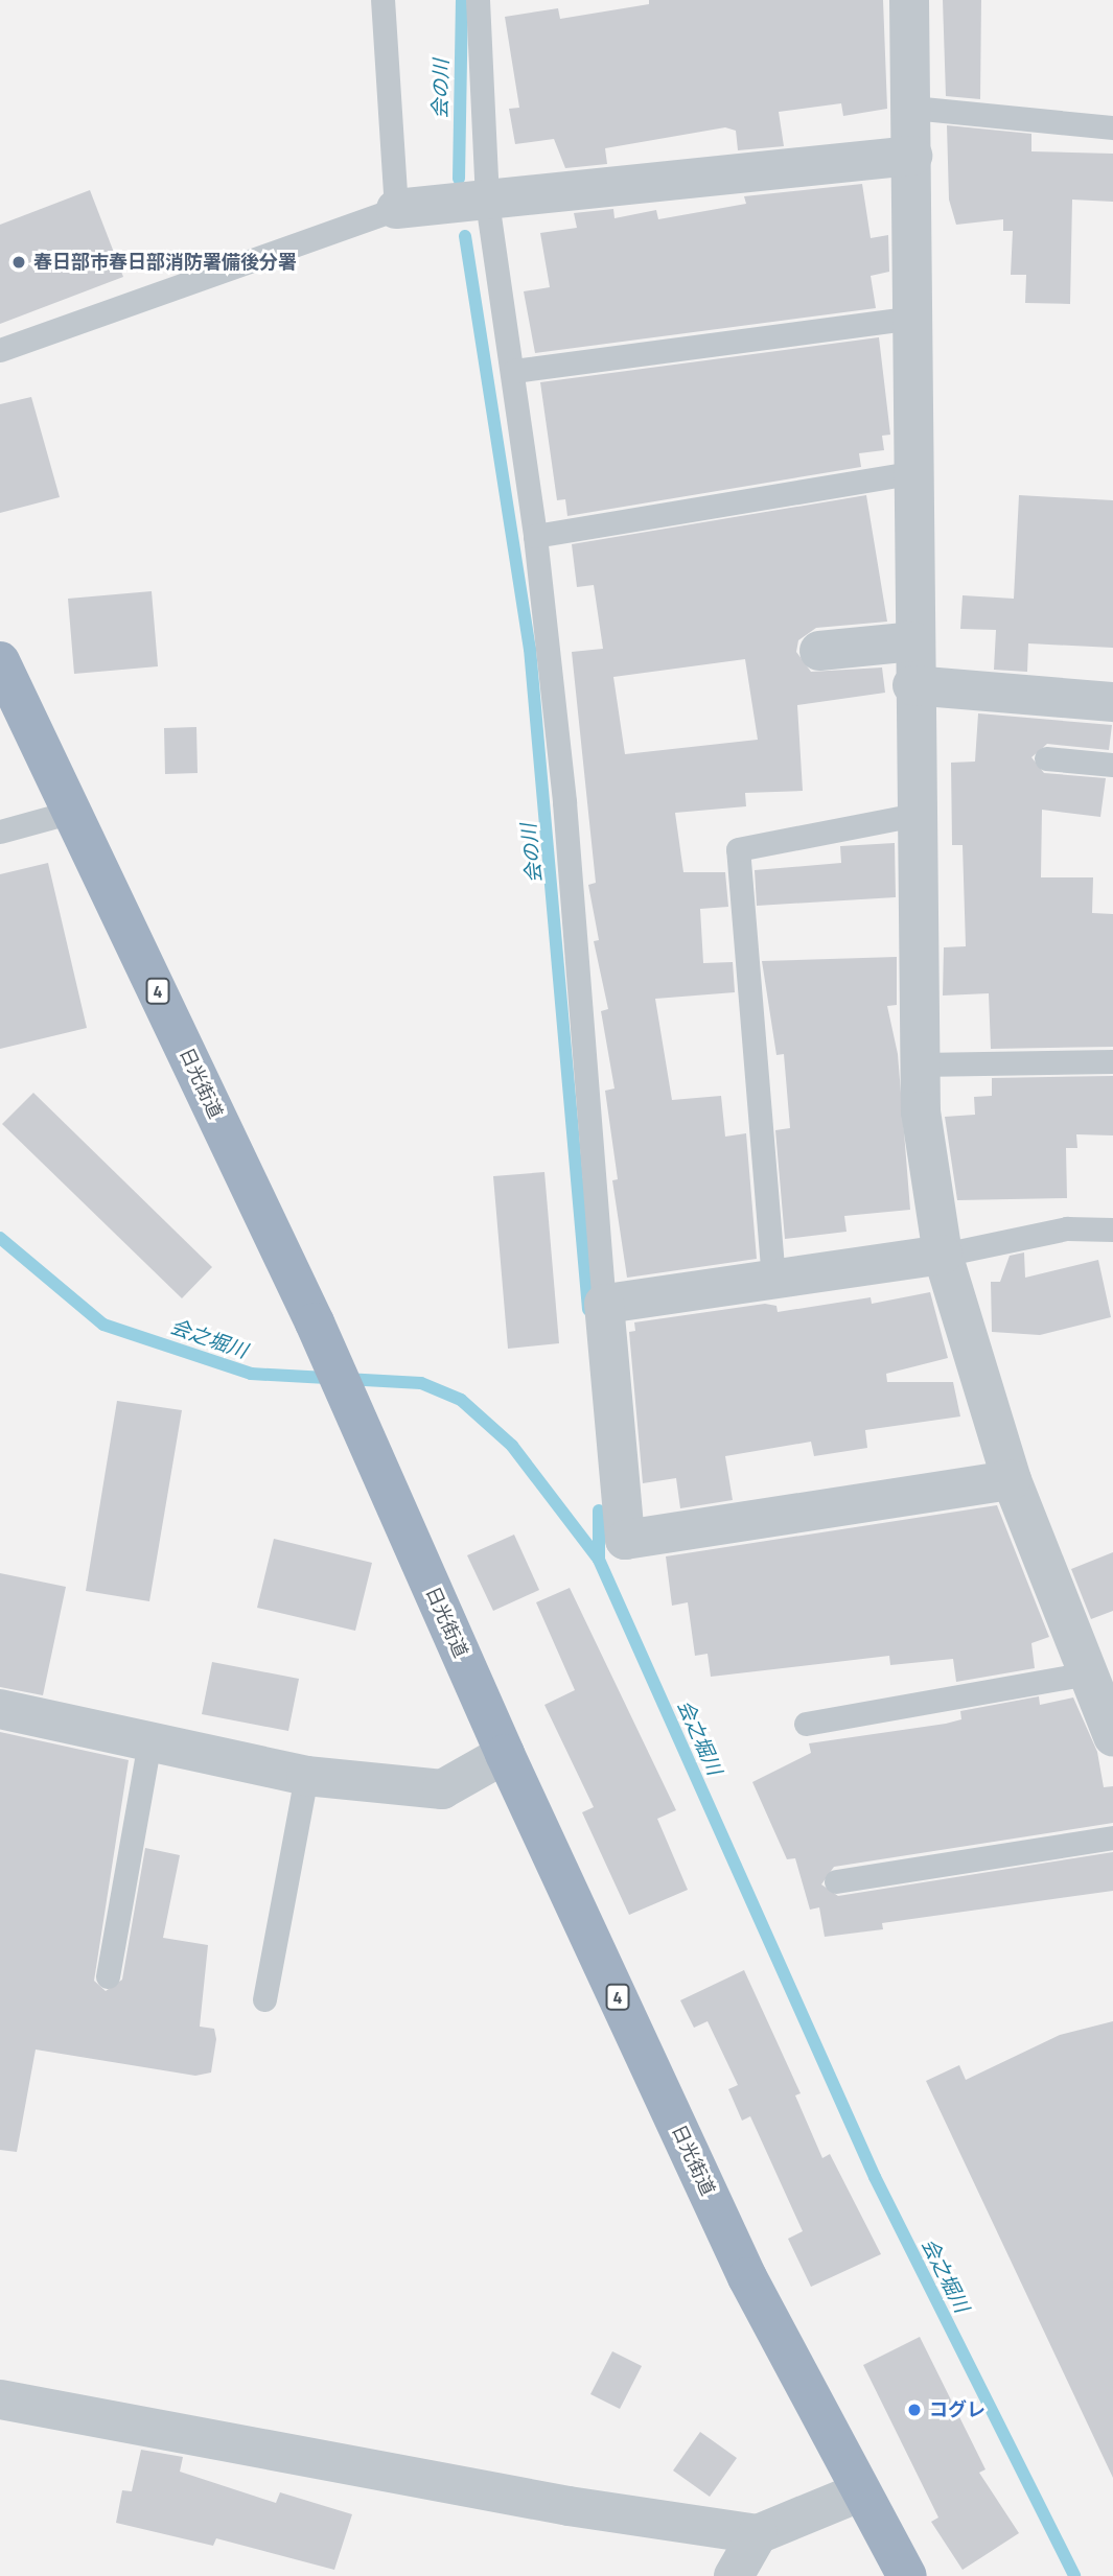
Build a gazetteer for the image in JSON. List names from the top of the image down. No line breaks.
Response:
{"streets":{"highway":["4","日光街道"]},"water":["会の川","会之堀川"],"places":["春日部市春日部消防署備後分署","コグレ"]}
